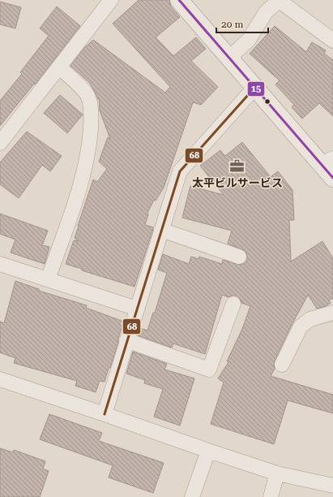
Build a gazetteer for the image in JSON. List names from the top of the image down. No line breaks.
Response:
{"places":{"office":["太平ビルサービス"]},"lines":["transit line 15","transit line 68"],"scale_bar":"20 m"}
